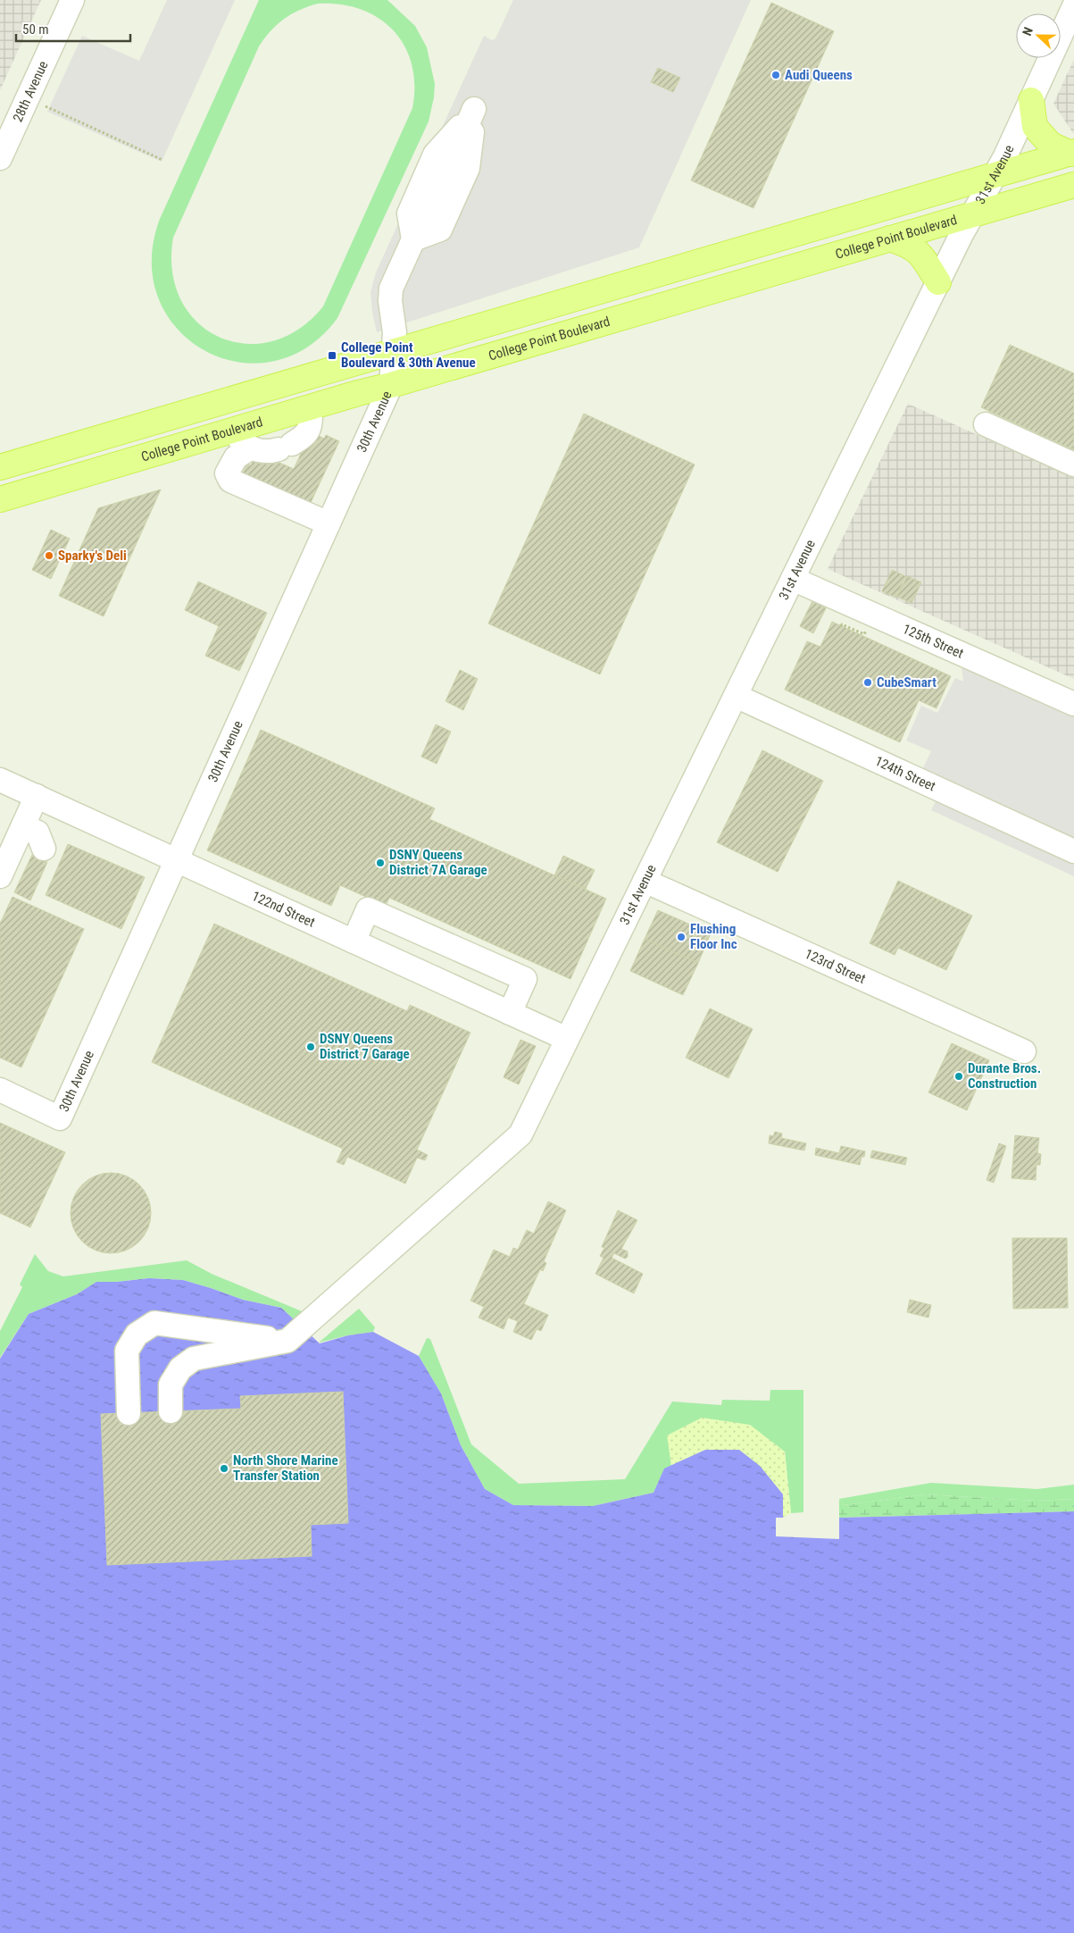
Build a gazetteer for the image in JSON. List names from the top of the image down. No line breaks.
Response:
{"streets":{"main road":["College Point Boulevard"],"street":["28th Avenue","31st Avenue","30th Avenue","125th Street","124th Street","122nd Street","123rd Street"]},"crossings":[["31st Avenue","College Point Boulevard"],["31st Avenue","125th Street"],["31st Avenue","124th Street"],["31st Avenue","122nd Street"],["31st Avenue","123rd Street"],["College Point Boulevard","30th Avenue"],["30th Avenue","122nd Street"]],"places":{"other":["Audi Queens","Sparky's Deli","CubeSmart","DSNY Queens District 7A Garage","Flushing Floor Inc","DSNY Queens District 7 Garage","Durante Bros. Construction","North Shore Marine Transfer Station"],"transit":["College Point Boulevard & 30th Avenue"]},"scale_bar":"50 m","north":"left"}
